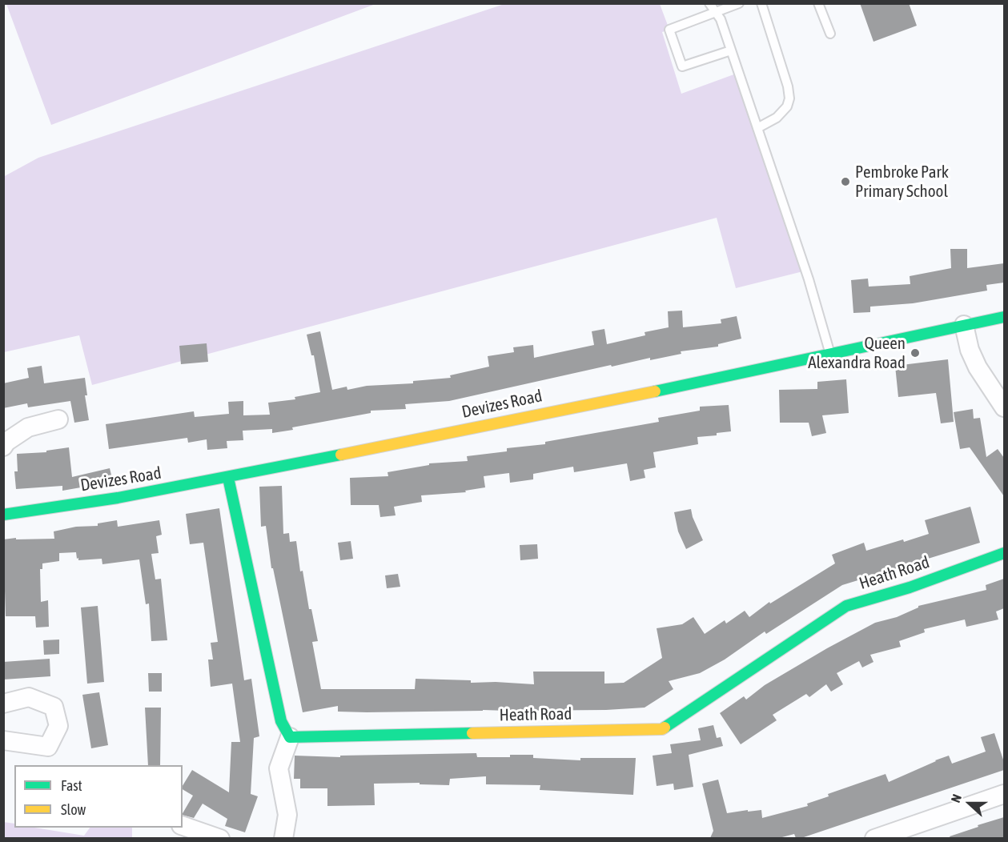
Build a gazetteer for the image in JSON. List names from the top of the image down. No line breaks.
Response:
{"streets":{"street":["Devizes Road","Heath Road"]},"places":["Pembroke Park Primary School","Queen Alexandra Road"],"legend":["Fast","Slow"],"north":"left"}
